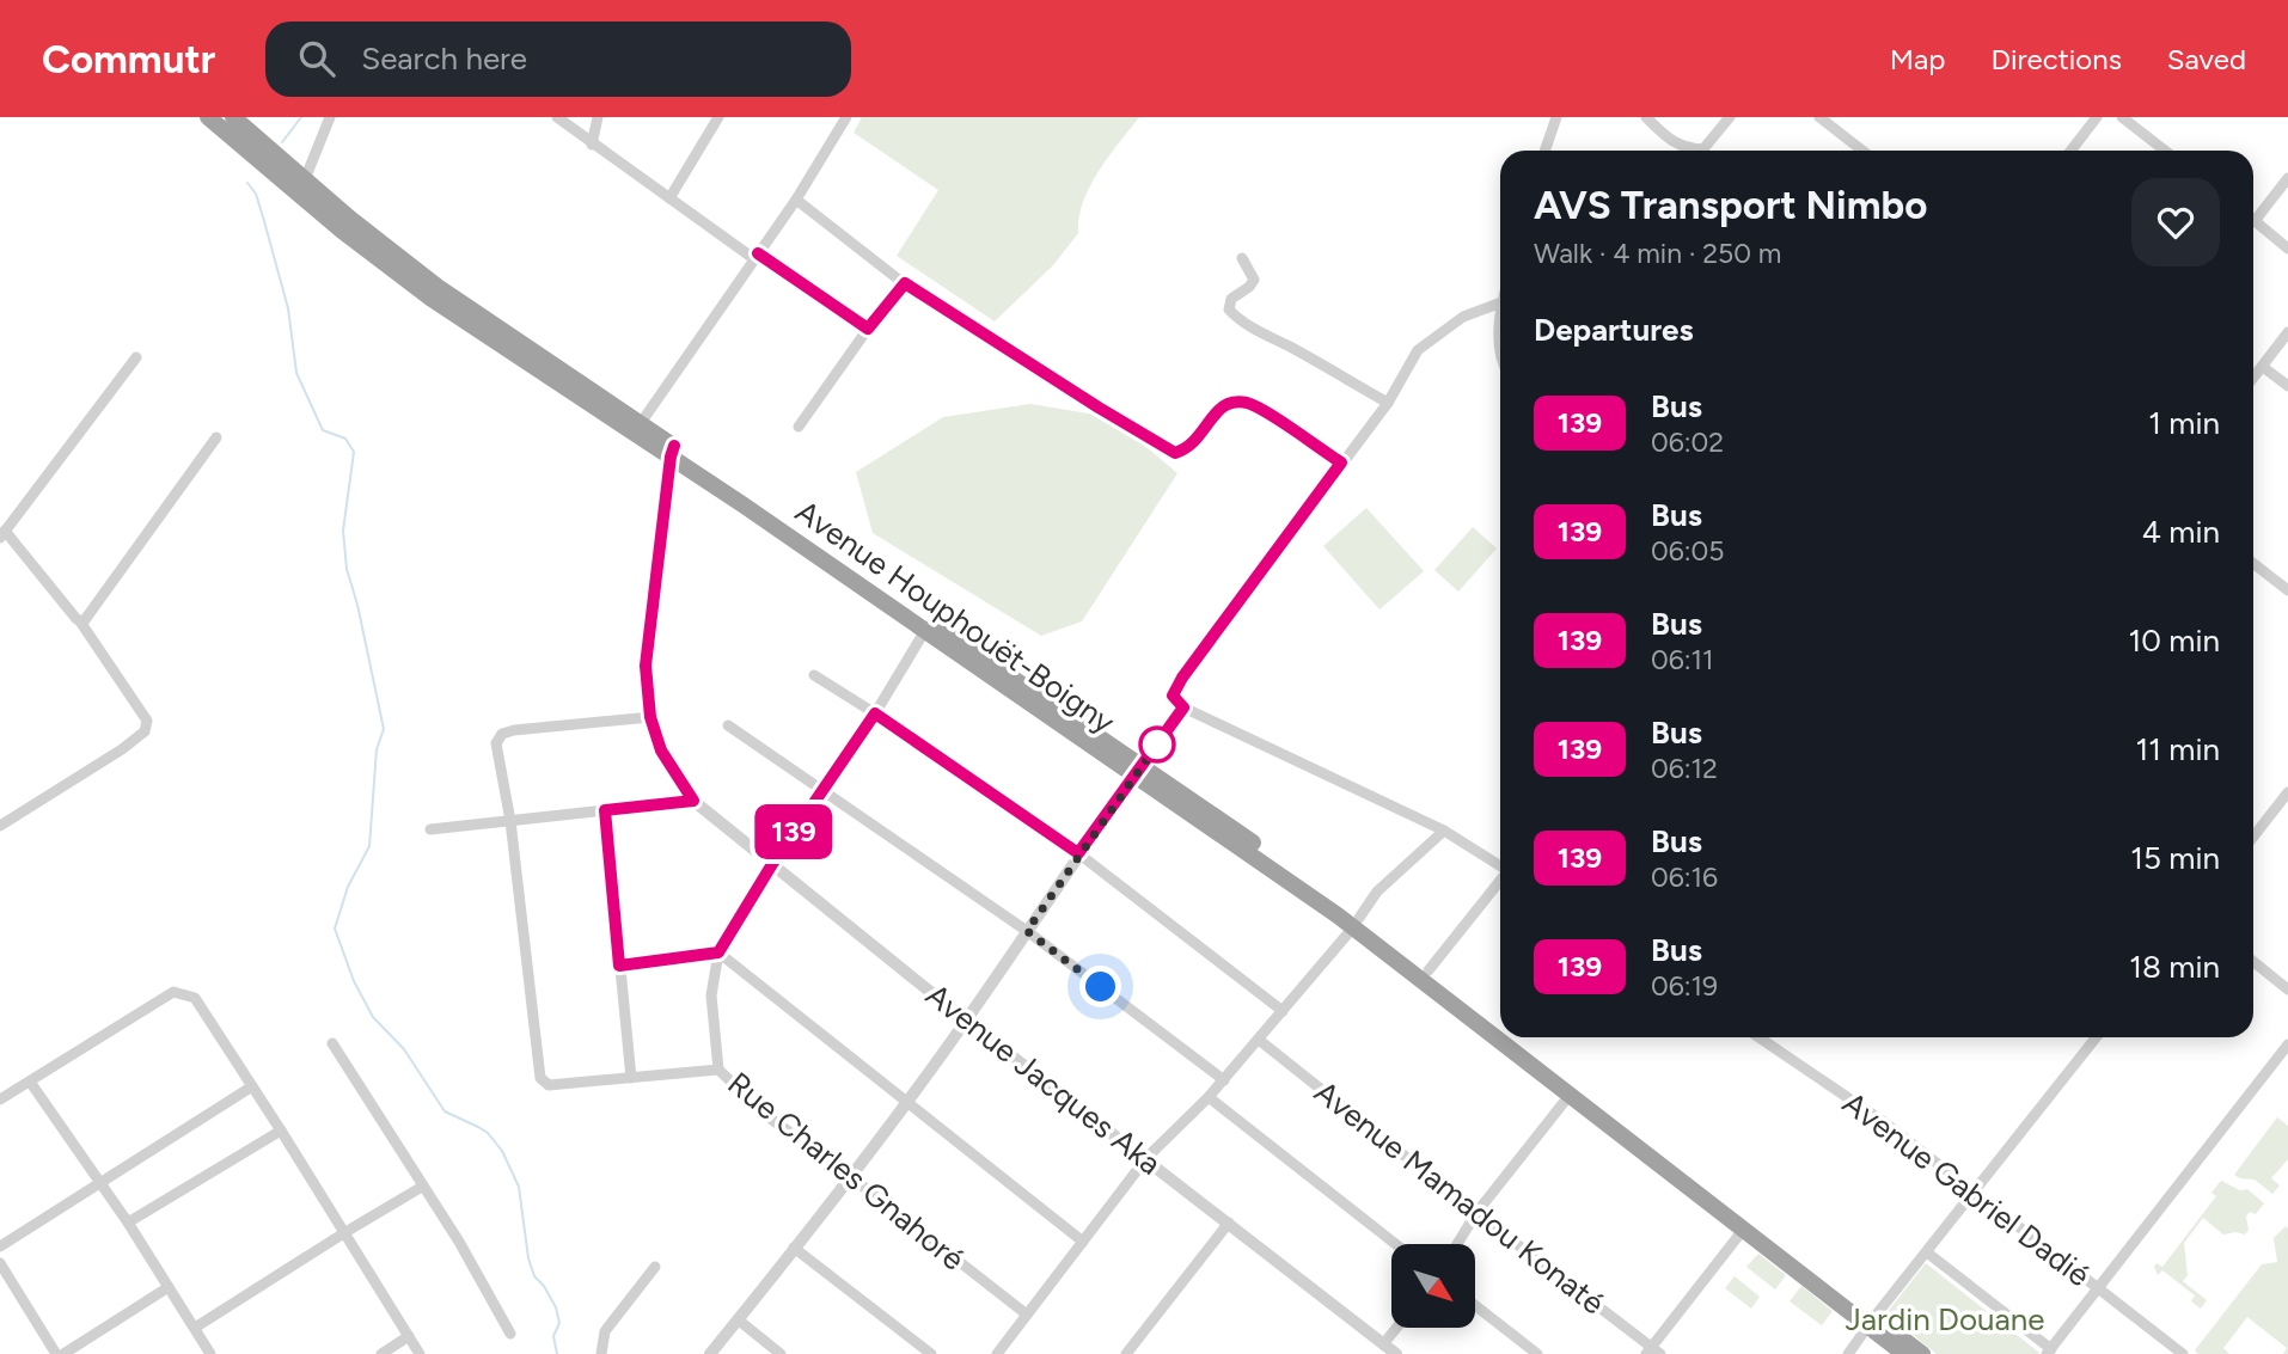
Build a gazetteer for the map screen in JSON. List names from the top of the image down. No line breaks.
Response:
{"streets":{"highway":["Avenue Houphouët-Boigny"],"street":["Avenue Jacques Aka","Rue Charles Gnahoré","Avenue Gabriel Dadié","Avenue Mamadou Konaté"]},"crossings":[["Avenue Houphouët-Boigny","Avenue Jacques Aka"]],"parks":["Jardin Douane"],"lines":["bus line 139"],"north":"bottom right","page":{"header":"Commutr","search":"Search here","nav":["Map","Directions","Saved"],"on_map":"139","heading":[["AVS Transport Nimbo","Walk · 4 min · 250 m"],"Departures"],"list":[{"mark":"139","name":"Bus","note":"06:02","value":"1 min"},{"mark":"139","name":"Bus","note":"06:05","value":"4 min"},{"mark":"139","name":"Bus","note":"06:11","value":"10 min"},{"mark":"139","name":"Bus","note":"06:12","value":"11 min"},{"mark":"139","name":"Bus","note":"06:16","value":"15 min"},{"mark":"139","name":"Bus","note":"06:19","value":"18 min"}]}}
